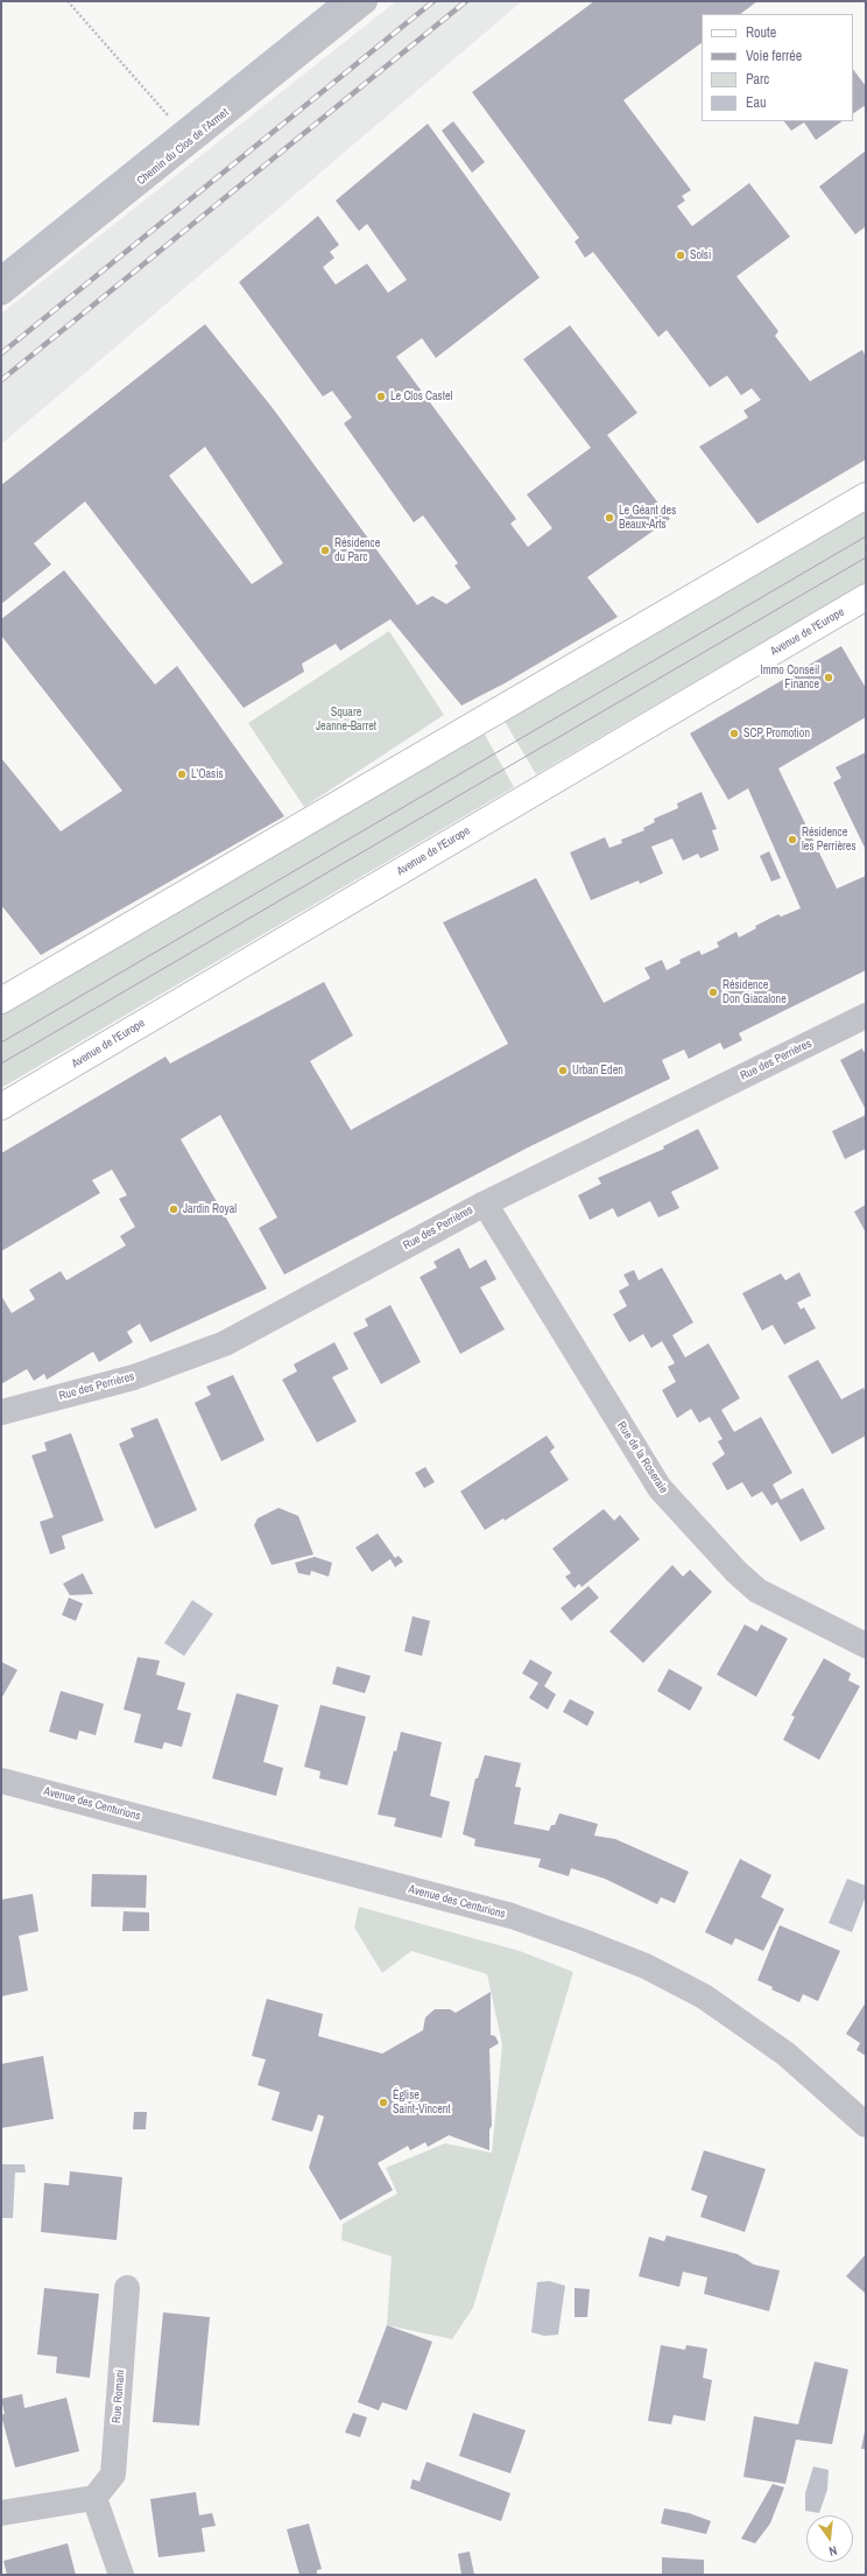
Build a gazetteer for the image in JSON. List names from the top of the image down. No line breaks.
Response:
{"streets":{"main road":["Avenue de l'Europe"],"street":["Chemin du Clos de l'Armet","Rue des Perrières","Rue de la Roseraie","Avenue des Centurions","Rue Romani"]},"crossings":[["Rue des Perrières","Rue de la Roseraie"]],"parks":["Square Jeanne-Barret"],"places":["Solsi","Le Clos Castel","Le Géant des Beaux-Arts","Résidence du Parc","Immo Conseil Finance","SCP Promotion","L'Oasis","Résidence les Perrières","Résidence Don Giacalone","Urban Eden","Jardin Royal","Église Saint-Vincent"],"legend":["Route","Voie ferrée","Parc","Eau"],"north":"bottom"}
